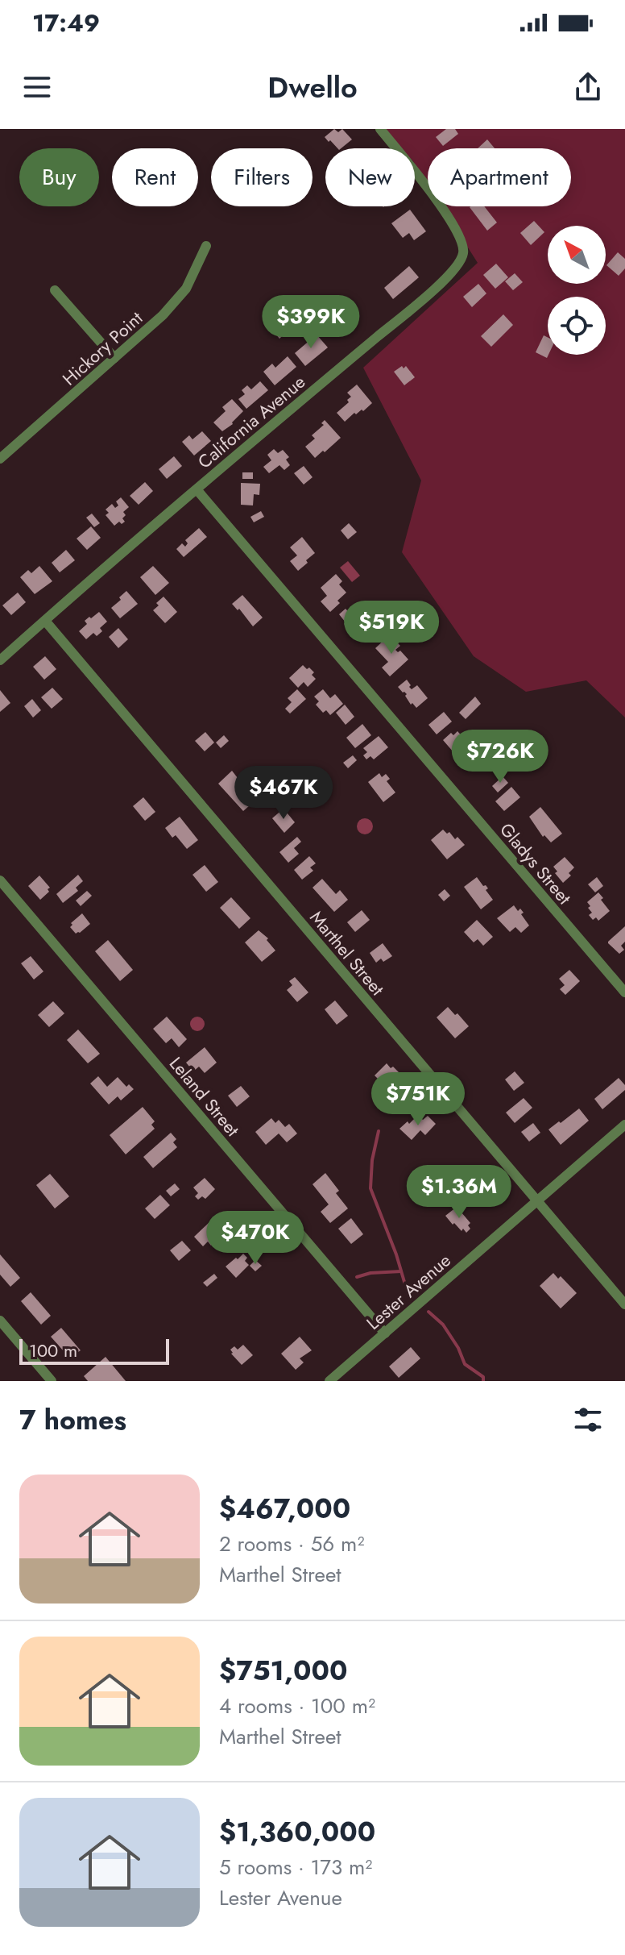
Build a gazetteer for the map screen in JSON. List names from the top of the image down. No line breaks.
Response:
{"streets":{"street":["Hickory Point","California Avenue","Gladys Street","Marthel Street","Leland Street","Lester Avenue"]},"crossings":[["California Avenue","Gladys Street"],["California Avenue","Marthel Street"],["Marthel Street","Lester Avenue"],["Leland Street","Lester Avenue"]],"scale_bar":"100 m","north":"top left","page":{"status":"17:49","header":"Dwello","chip":["Buy","Rent","Filters","New","Apartment"],"price":["$399K","$519K","$726K","$467K","$751K","$1.36M","$470K"],"scale":"100 m","heading":"7 homes","list":[{"name":"$467,000","note":"2 rooms · 56 m² · Marthel Street"},{"name":"$751,000","note":"4 rooms · 100 m² · Marthel Street"},{"name":"$1,360,000","note":"5 rooms · 173 m² · Lester Avenue"}]}}
